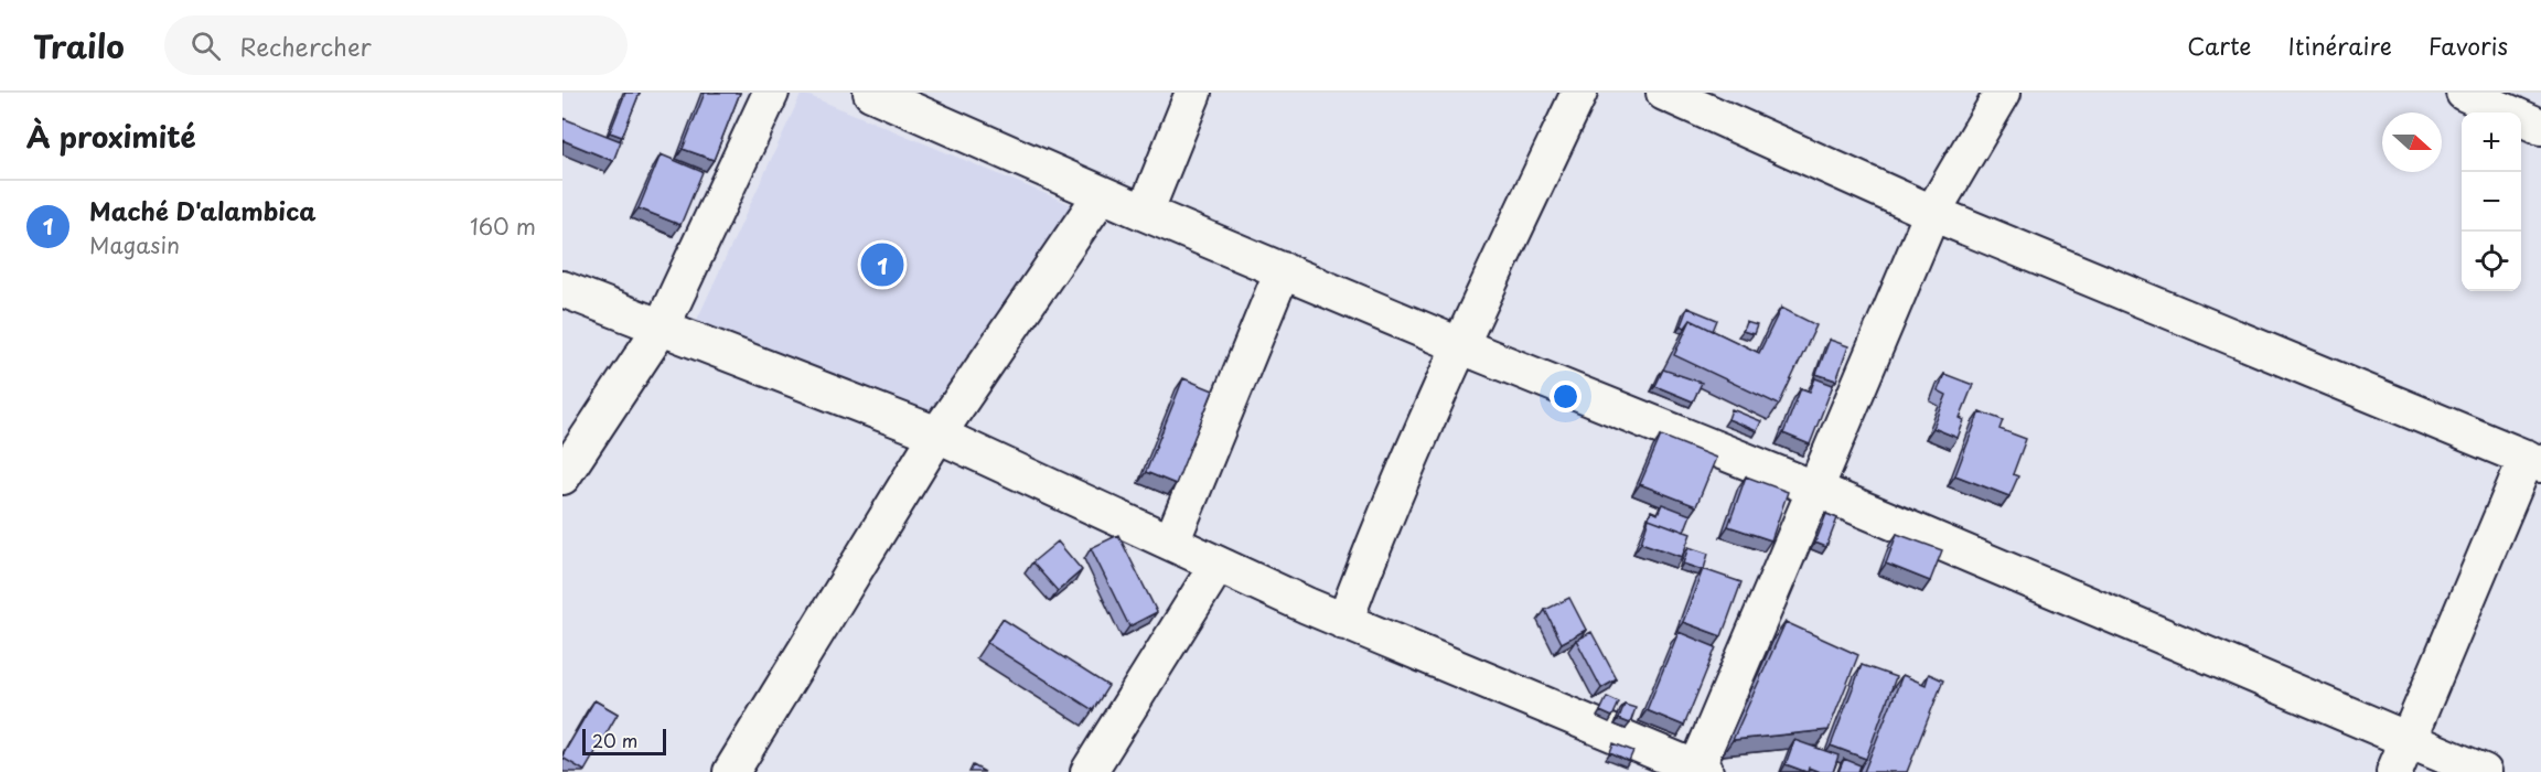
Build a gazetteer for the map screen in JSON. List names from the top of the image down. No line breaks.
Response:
{"scale_bar":"20 m","north":"right","page":{"header":"Trailo","search":"Rechercher","nav":["Carte","Itinéraire","Favoris"],"heading":"À proximité","map_buttons":["+","−"],"list":[{"mark":"1","name":"Maché D'alambica","note":"Magasin","value":"160 m"}],"pins":"1","scale":"20 m"}}
